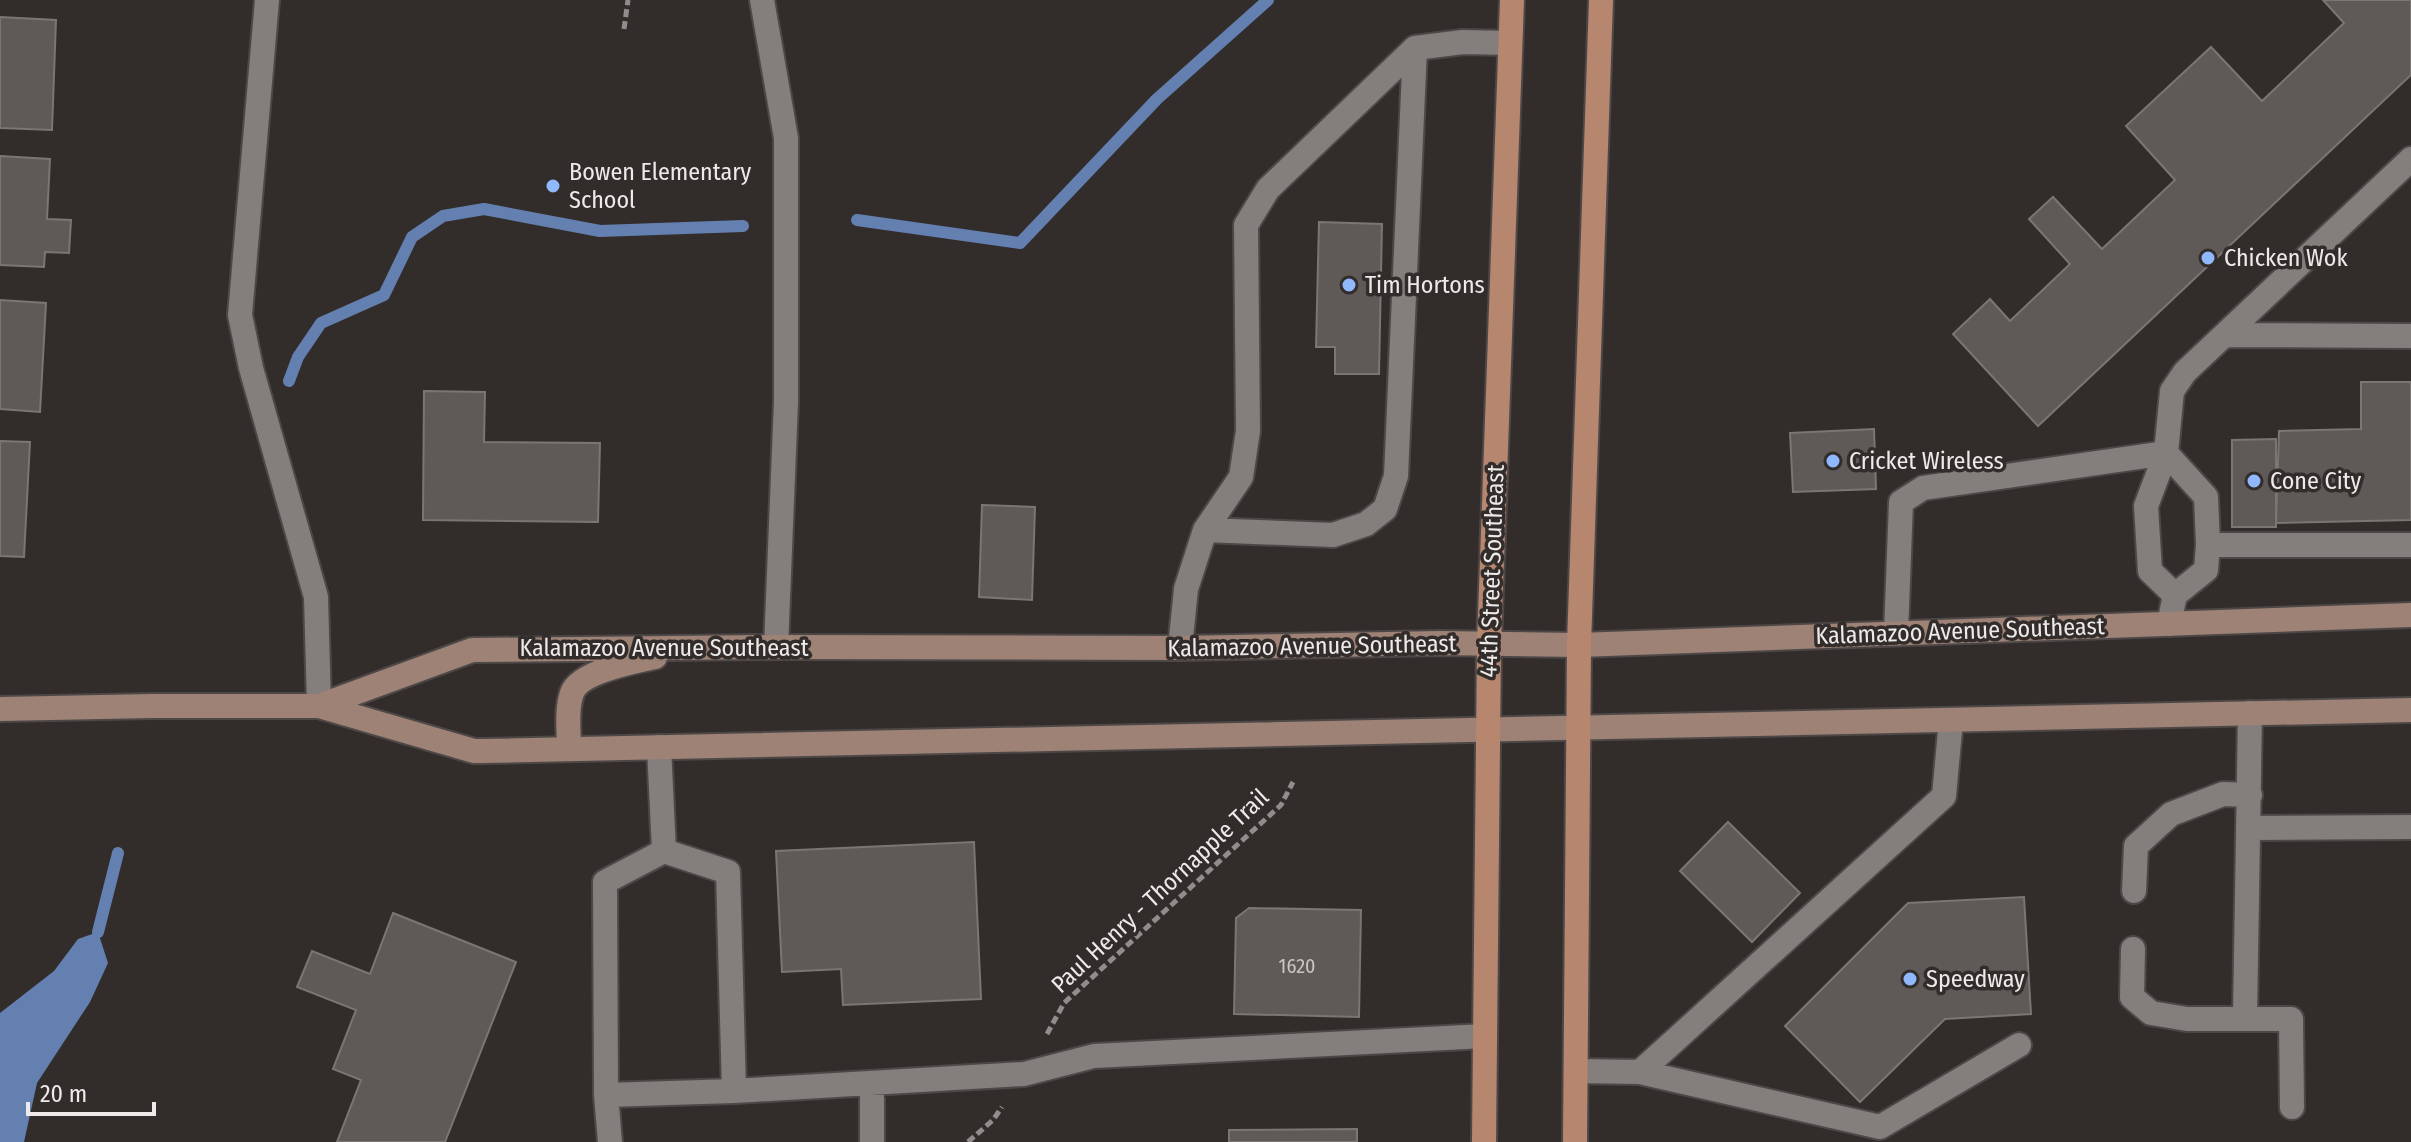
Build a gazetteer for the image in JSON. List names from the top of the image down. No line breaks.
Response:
{"streets":{"main road":["44th Street Southeast","Kalamazoo Avenue Southeast"],"path":["Paul Henry - Thornapple Trail"]},"crossings":[["44th Street Southeast","Kalamazoo Avenue Southeast"]],"places":["Bowen Elementary School","Chicken Wok","Tim Hortons","Cricket Wireless","Cone City","Speedway"],"house_numbers":["1620"],"scale_bar":"20 m"}
